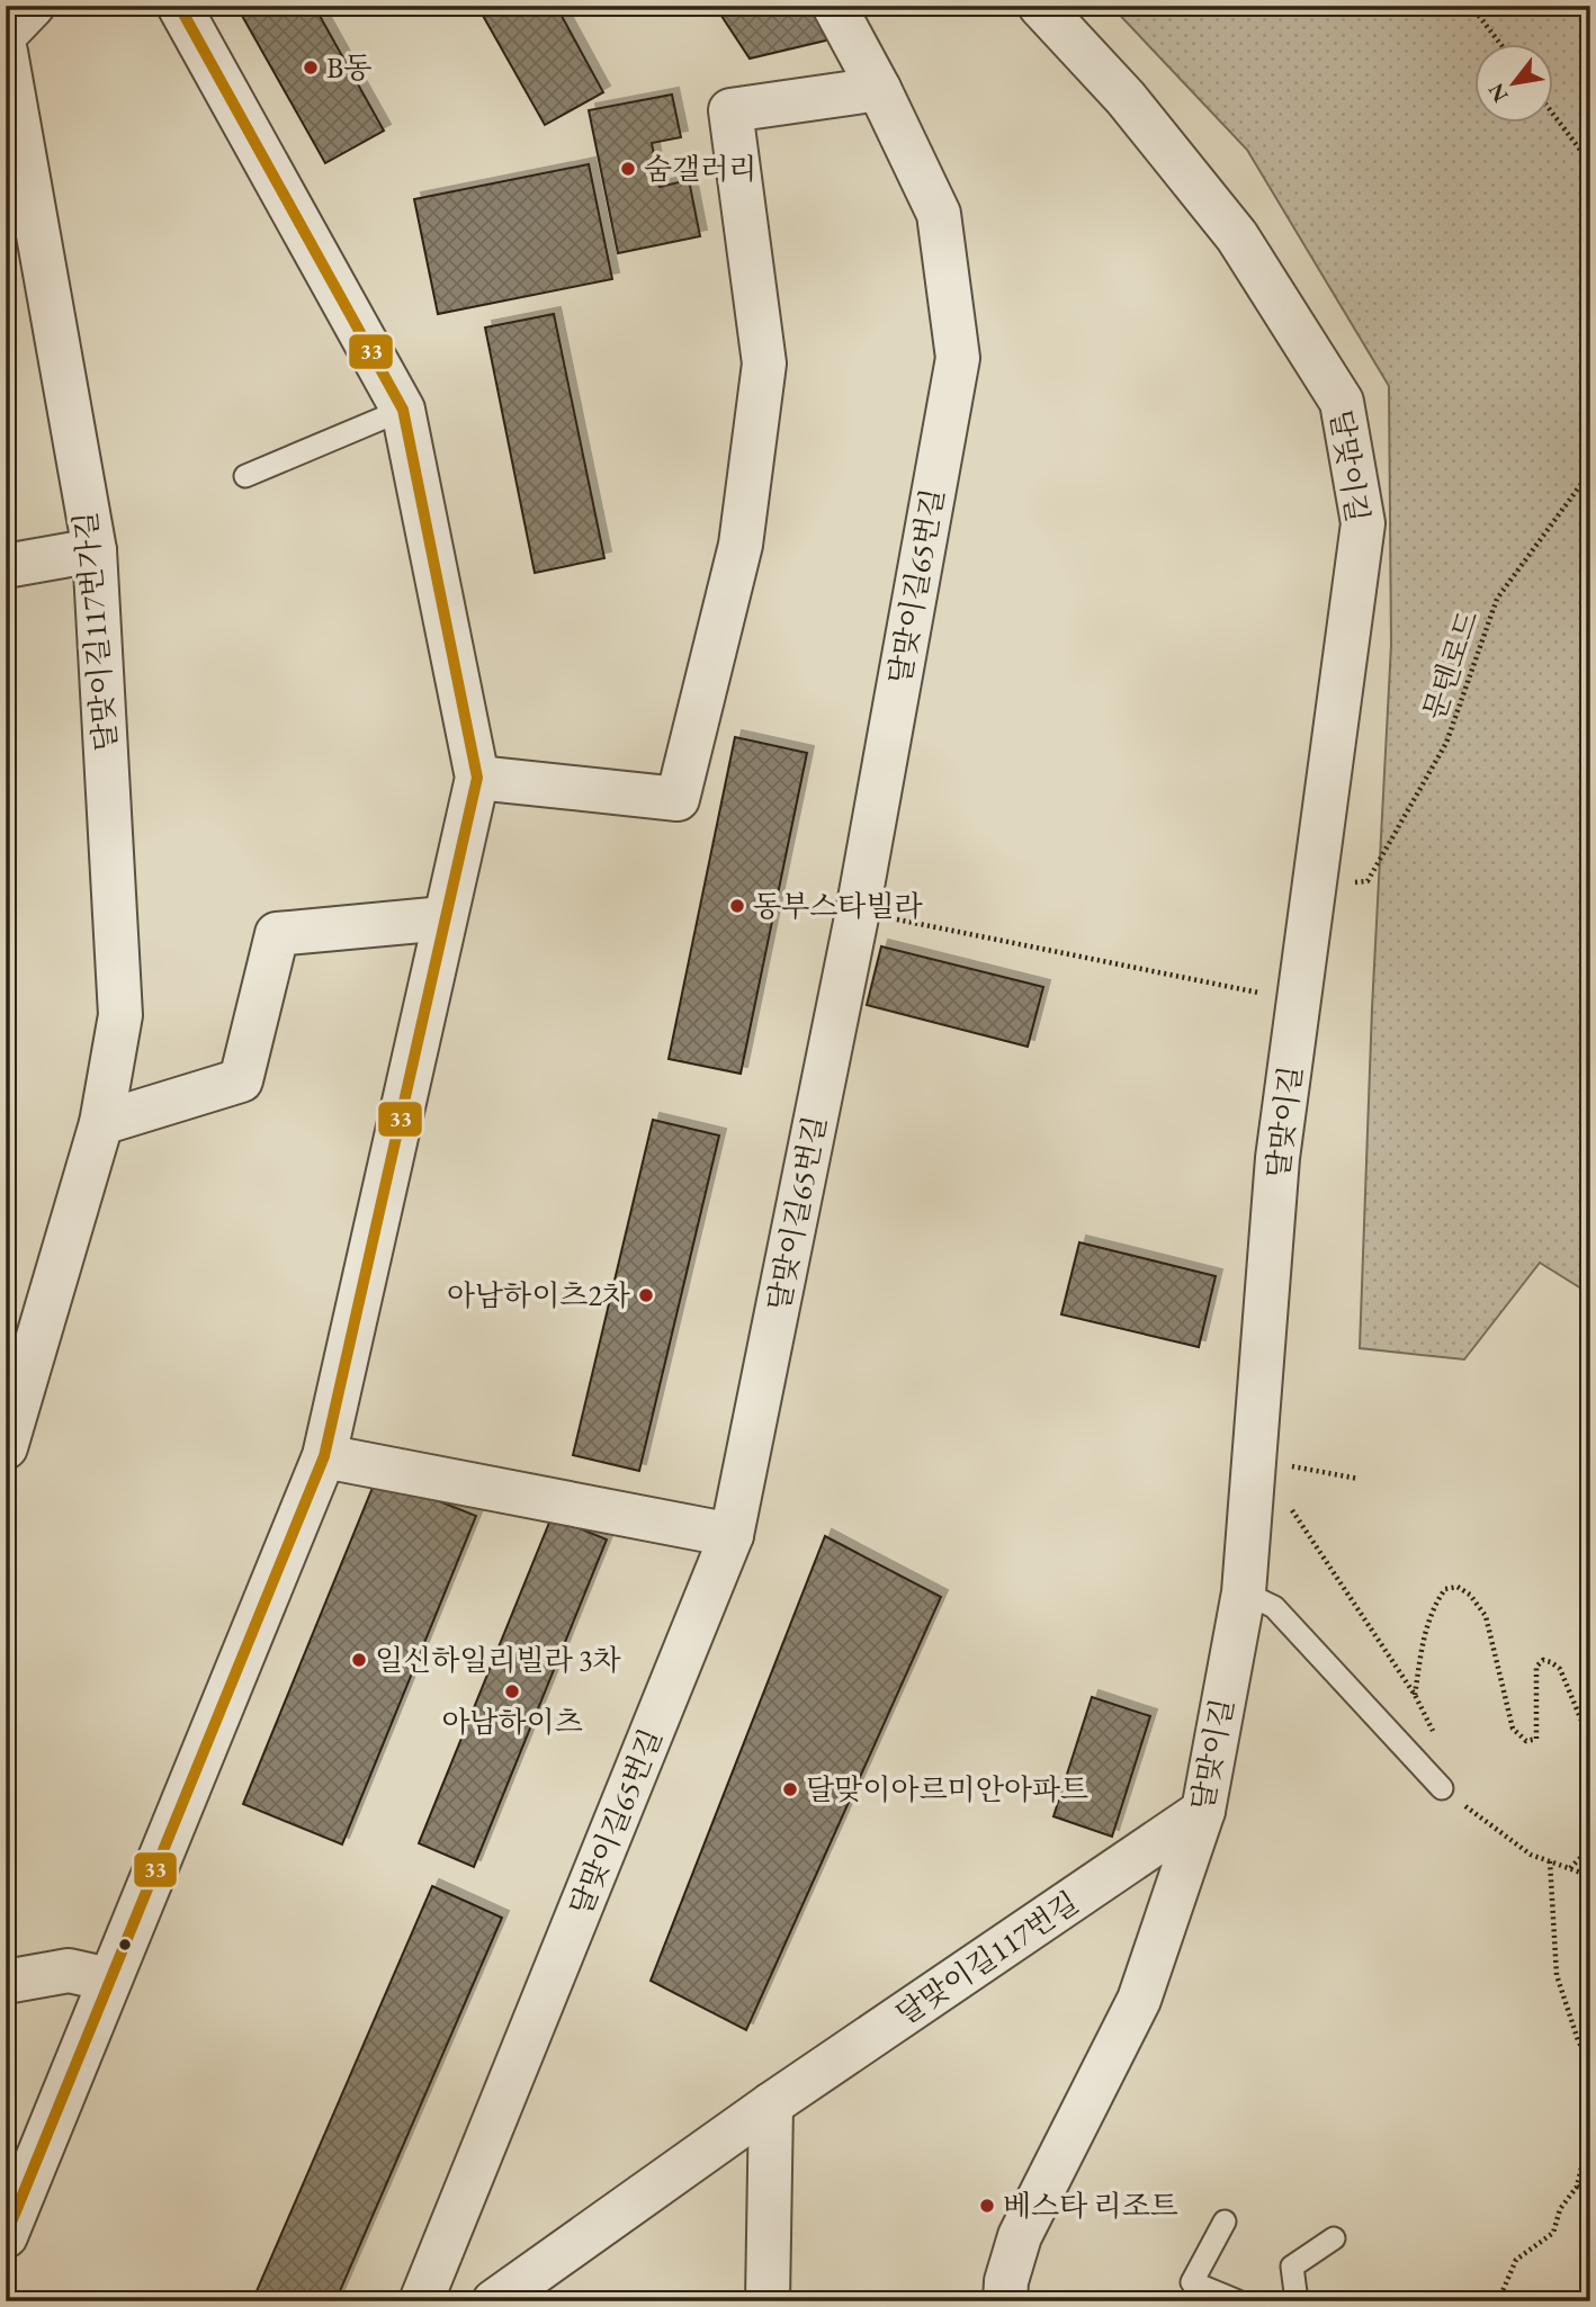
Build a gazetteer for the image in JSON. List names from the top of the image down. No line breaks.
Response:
{"streets":{"street":["달맞이길","달맞이길65번길","달맞이길117번가길","달맞이길117번길"],"path":["문텐로드"]},"crossings":[["달맞이길","달맞이길117번길"]],"places":["B동","숨갤러리","동부스타빌라","아남하이츠2차","일신하일리빌라 3차","아남하이츠","달맞이아르미안아파트","베스타 리조트"],"lines":["transit line 33"],"north":"bottom left"}
